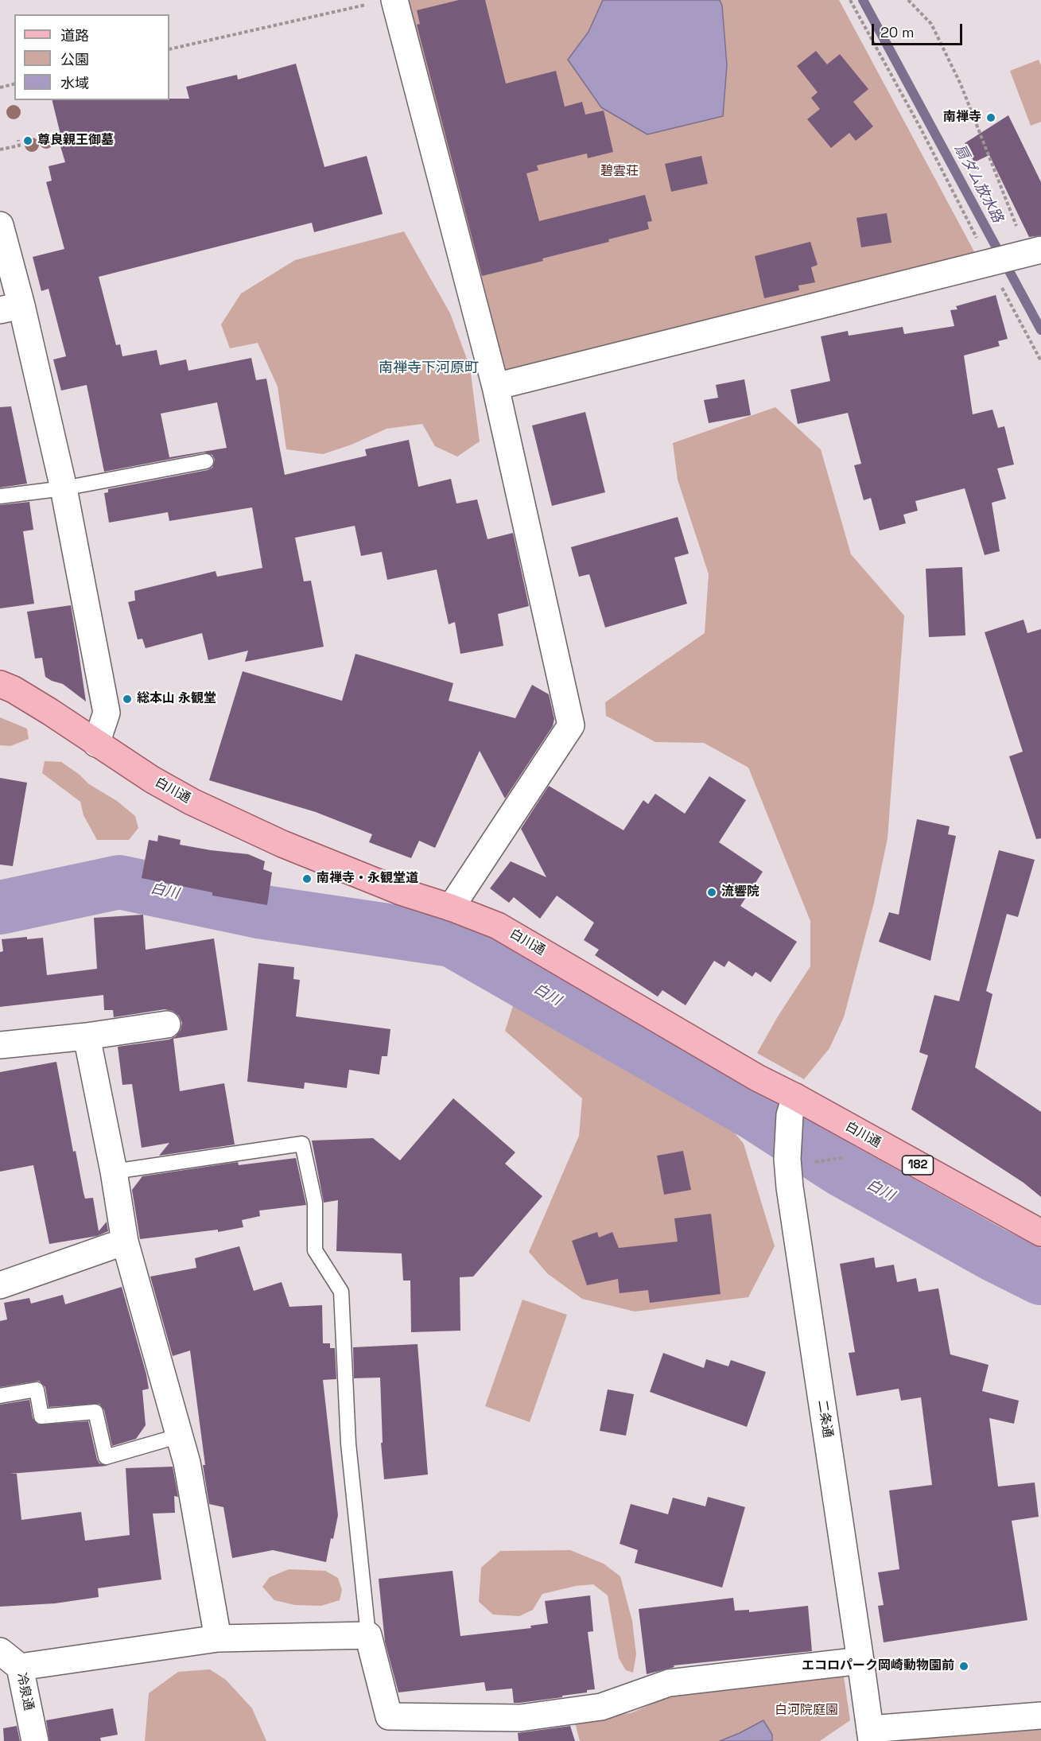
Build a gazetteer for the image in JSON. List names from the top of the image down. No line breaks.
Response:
{"streets":{"main road":["白川通","182"],"street":["二条通","冷泉通"]},"crossings":[["白川通","二条通"]],"districts":["南禅寺下河原町"],"water":["扇ダム放水路","白川"],"parks":["碧雲荘","白河院庭園"],"places":["南禅寺","尊良親王御墓","総本山 永観堂","南禅寺・永観堂道","流響院","エコロパーク岡崎動物園前"],"legend":["道路","公園","水域"],"scale_bar":"20 m"}
